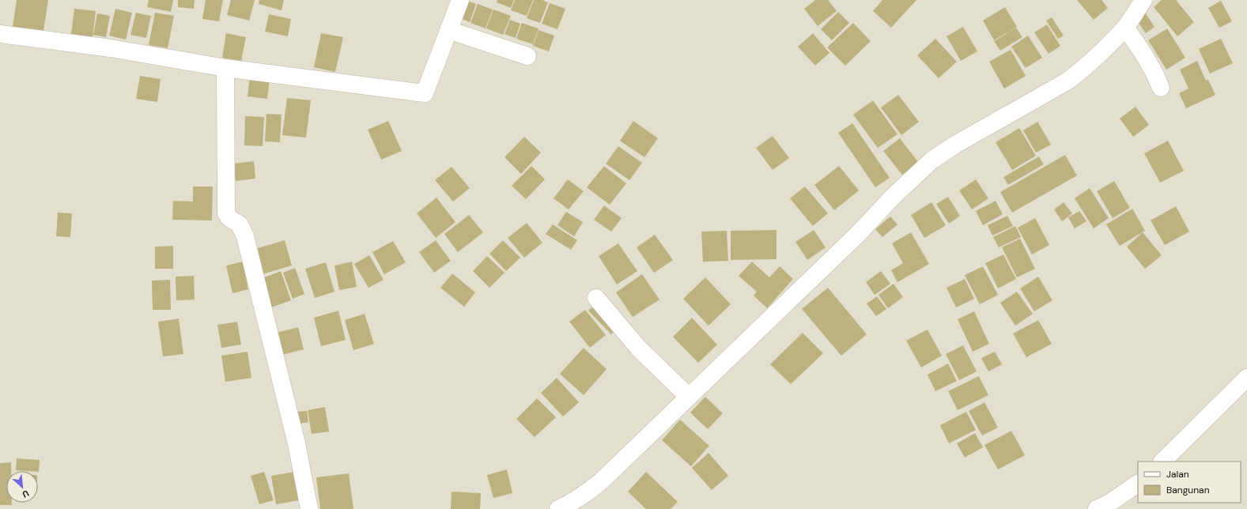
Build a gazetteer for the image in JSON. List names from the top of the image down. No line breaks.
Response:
{"legend":["Jalan","Bangunan"],"north":"bottom right"}
